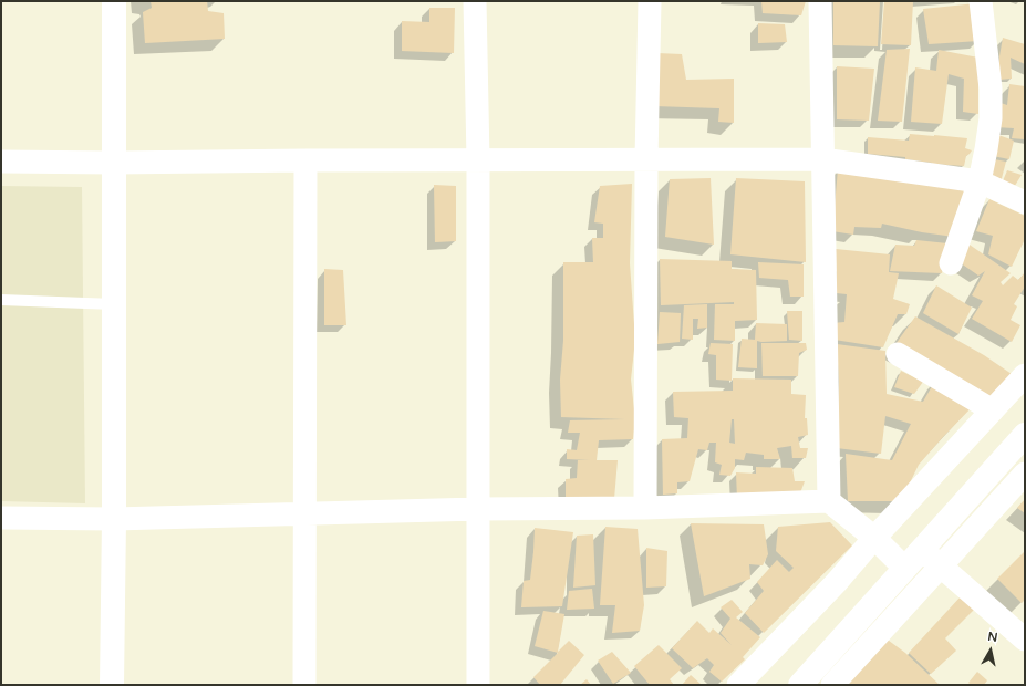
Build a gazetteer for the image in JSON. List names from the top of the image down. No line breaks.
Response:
{"north":"top"}
